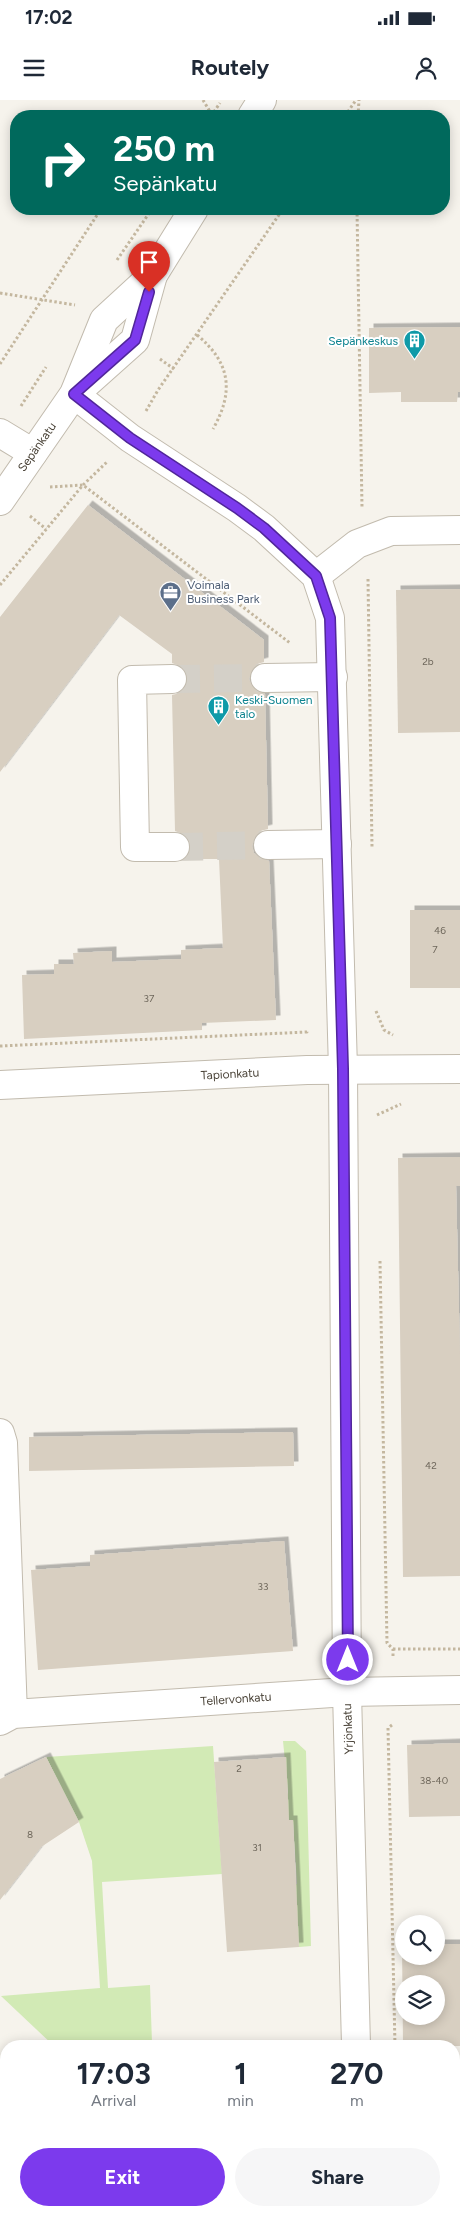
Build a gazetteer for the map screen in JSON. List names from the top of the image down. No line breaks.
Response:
{"streets":{"street":["Sepänkatu","Tapionkatu","Tellervonkatu","Yrjönkatu"]},"crossings":[["Sepänkatu","Yrjönkatu"],["Tapionkatu","Yrjönkatu"],["Tellervonkatu","Yrjönkatu"]],"places":{"building":["Sepänkeskus","Keski-Suomen talo"],"office":["Voimala Business Park"]},"house_numbers":["2b","46","7","37","42","33","2","38-40","8","31"],"page":{"status":"17:02","header":"Routely","turn":["250 m","Sepänkatu"],"eta":["17:03","Arrival","1","min","270","m"],"buttons":["Exit","Share"]}}
